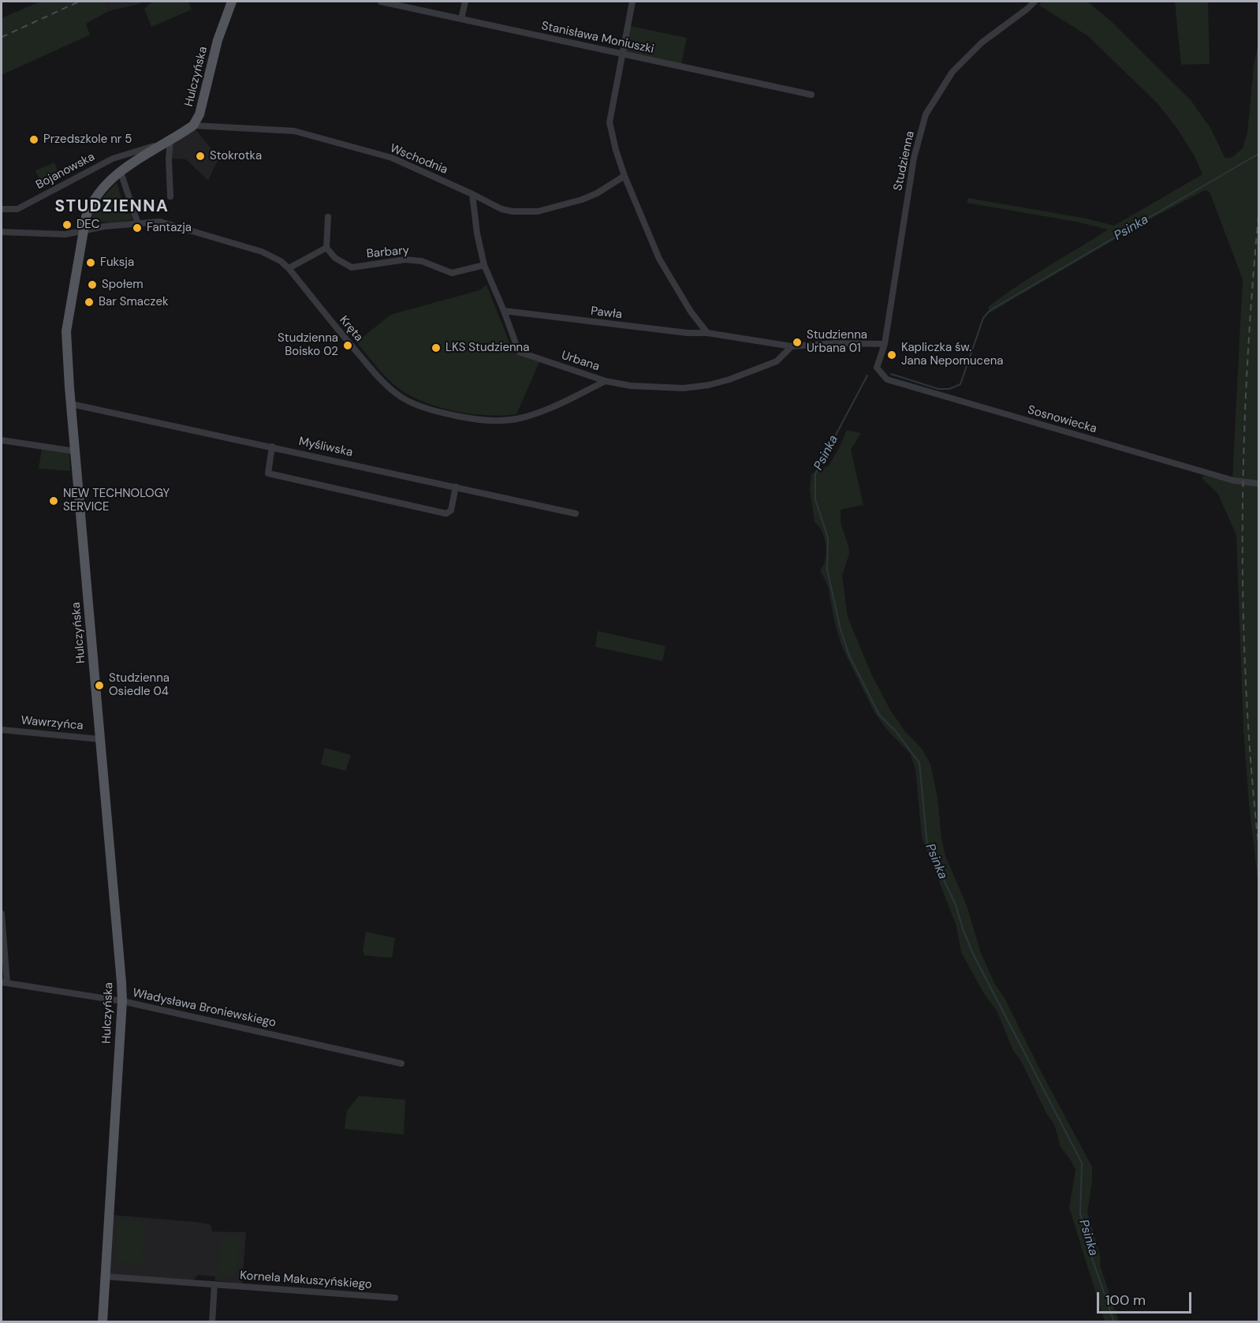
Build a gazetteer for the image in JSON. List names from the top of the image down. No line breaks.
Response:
{"streets":{"main road":["Hulczyńska"],"street":["Stanisława Moniuszki","Wschodnia","Studzienna","Bojanowska","Barbary","Pawła","Kręta","Urbana","Sosnowiecka","Myśliwska","Wawrzyńca","Władysława Broniewskiego","Kornela Makuszyńskiego"]},"crossings":[["Hulczyńska","Wschodnia"],["Hulczyńska","Bojanowska"],["Hulczyńska","Kręta"],["Hulczyńska","Myśliwska"],["Hulczyńska","Wawrzyńca"],["Hulczyńska","Władysława Broniewskiego"],["Hulczyńska","Kornela Makuszyńskiego"],["Wschodnia","Urbana"],["Studzienna","Pawła"],["Studzienna","Sosnowiecka"],["Barbary","Urbana"],["Pawła","Urbana"],["Kręta","Urbana"]],"districts":["STUDZIENNA"],"water":["Psinka"],"places":["Przedszkole nr 5","Stokrotka","DEC","Fantazja","Fuksja","Społem","Bar Smaczek","Studzienna Urbana 01","Studzienna Boisko 02","LKS Studzienna","Kapliczka św. Jana Nepomucena","NEW TECHNOLOGY SERVICE","Studzienna Osiedle 04"],"scale_bar":"100 m"}
